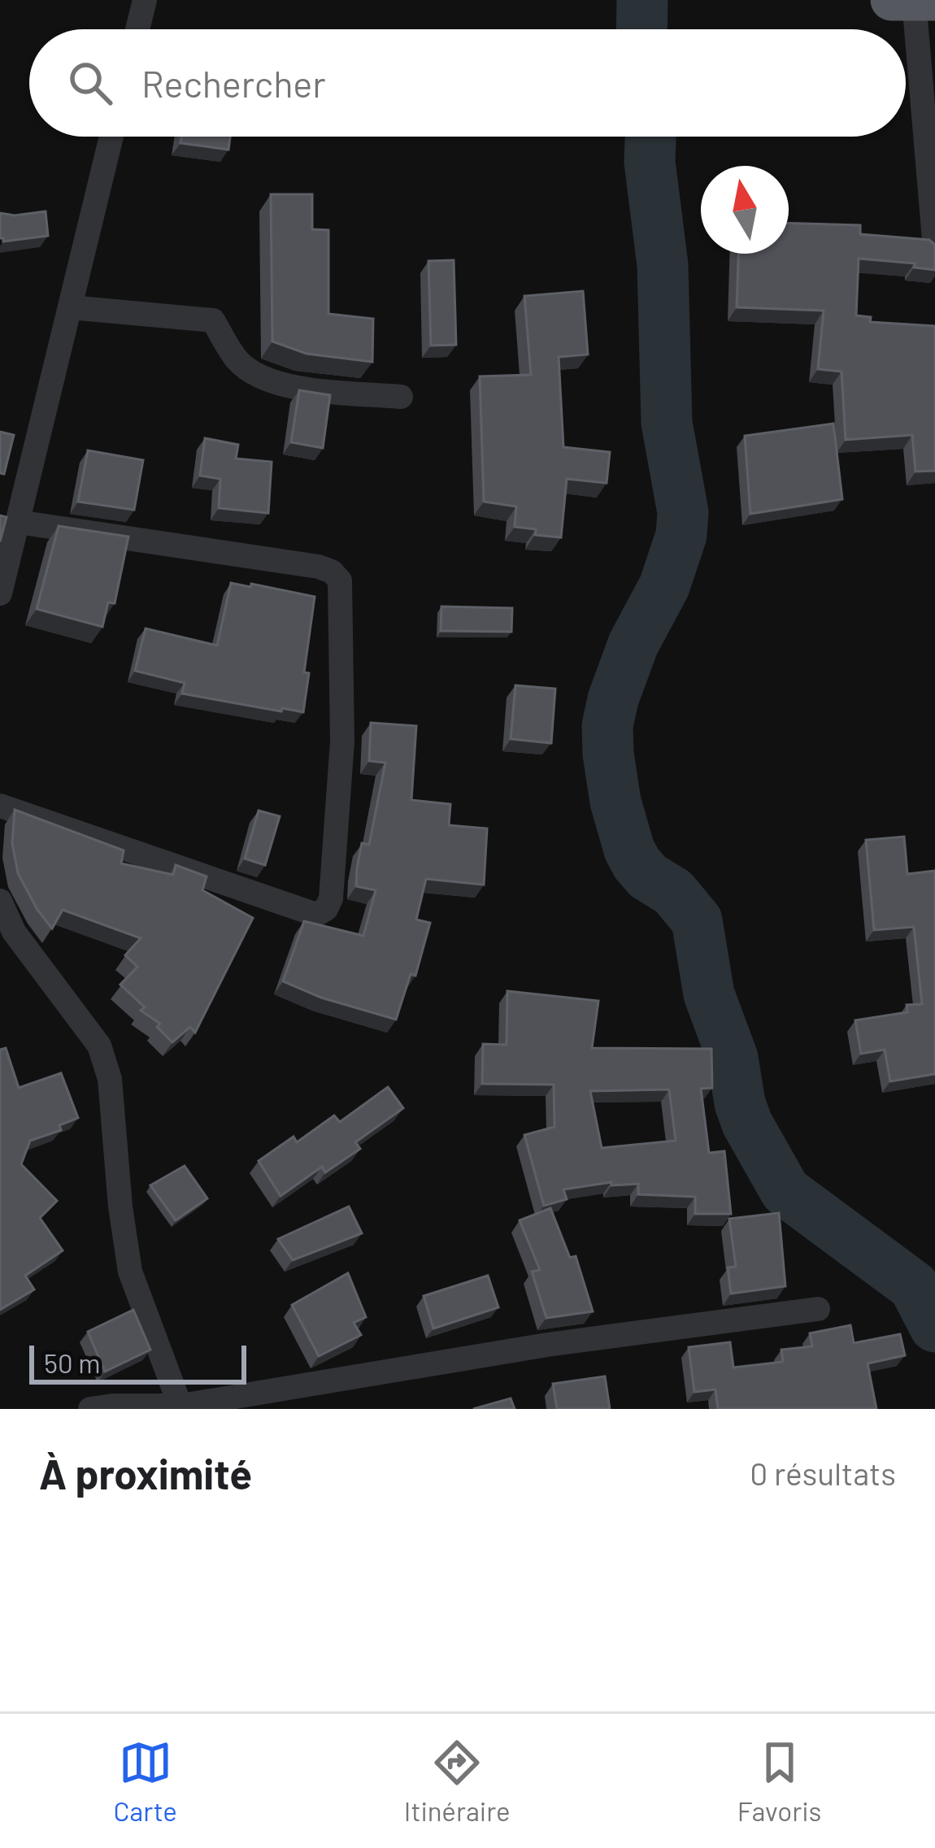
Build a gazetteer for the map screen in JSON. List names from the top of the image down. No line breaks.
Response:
{"scale_bar":"50 m","north":"top","page":{"search":"Rechercher","scale":"50 m","heading":["À proximité","0 résultats"],"nav":["Carte","Itinéraire","Favoris"]}}
